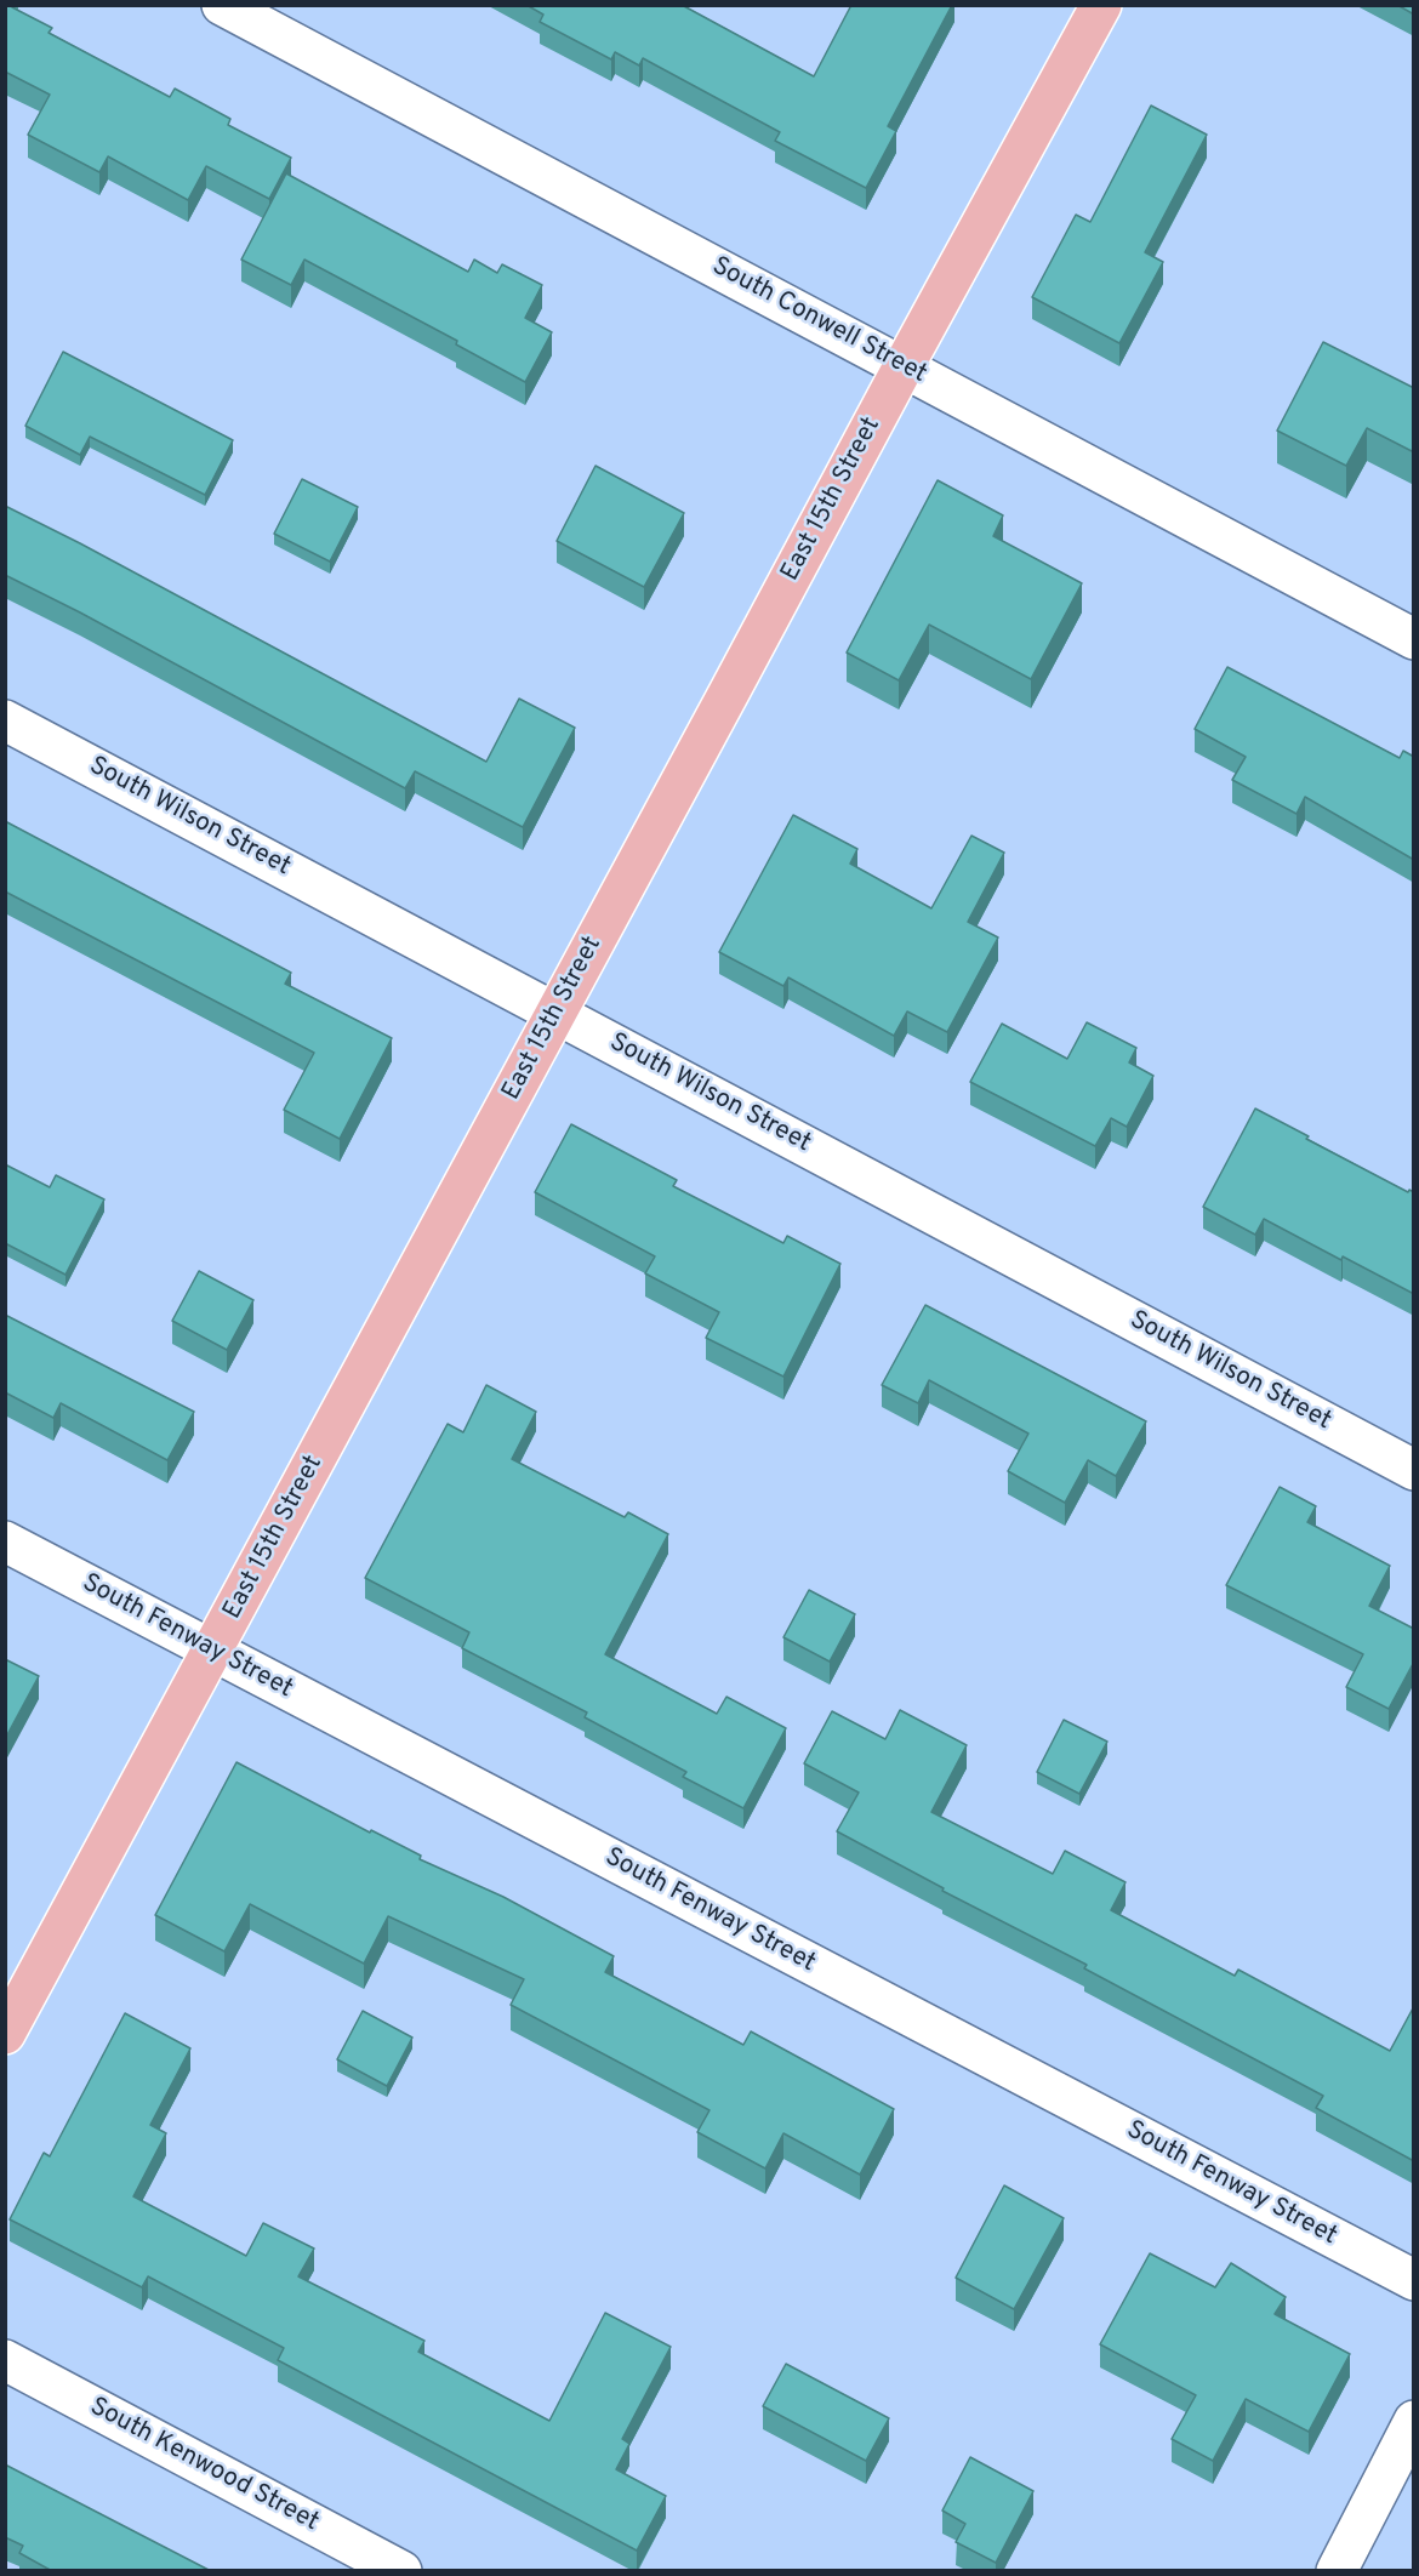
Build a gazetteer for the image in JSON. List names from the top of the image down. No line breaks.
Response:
{"streets":{"main road":["East 15th Street"],"street":["South Conwell Street","South Wilson Street","South Fenway Street","South Kenwood Street"]},"crossings":[["South Conwell Street","East 15th Street"],["East 15th Street","South Wilson Street"],["East 15th Street","South Fenway Street"]]}
